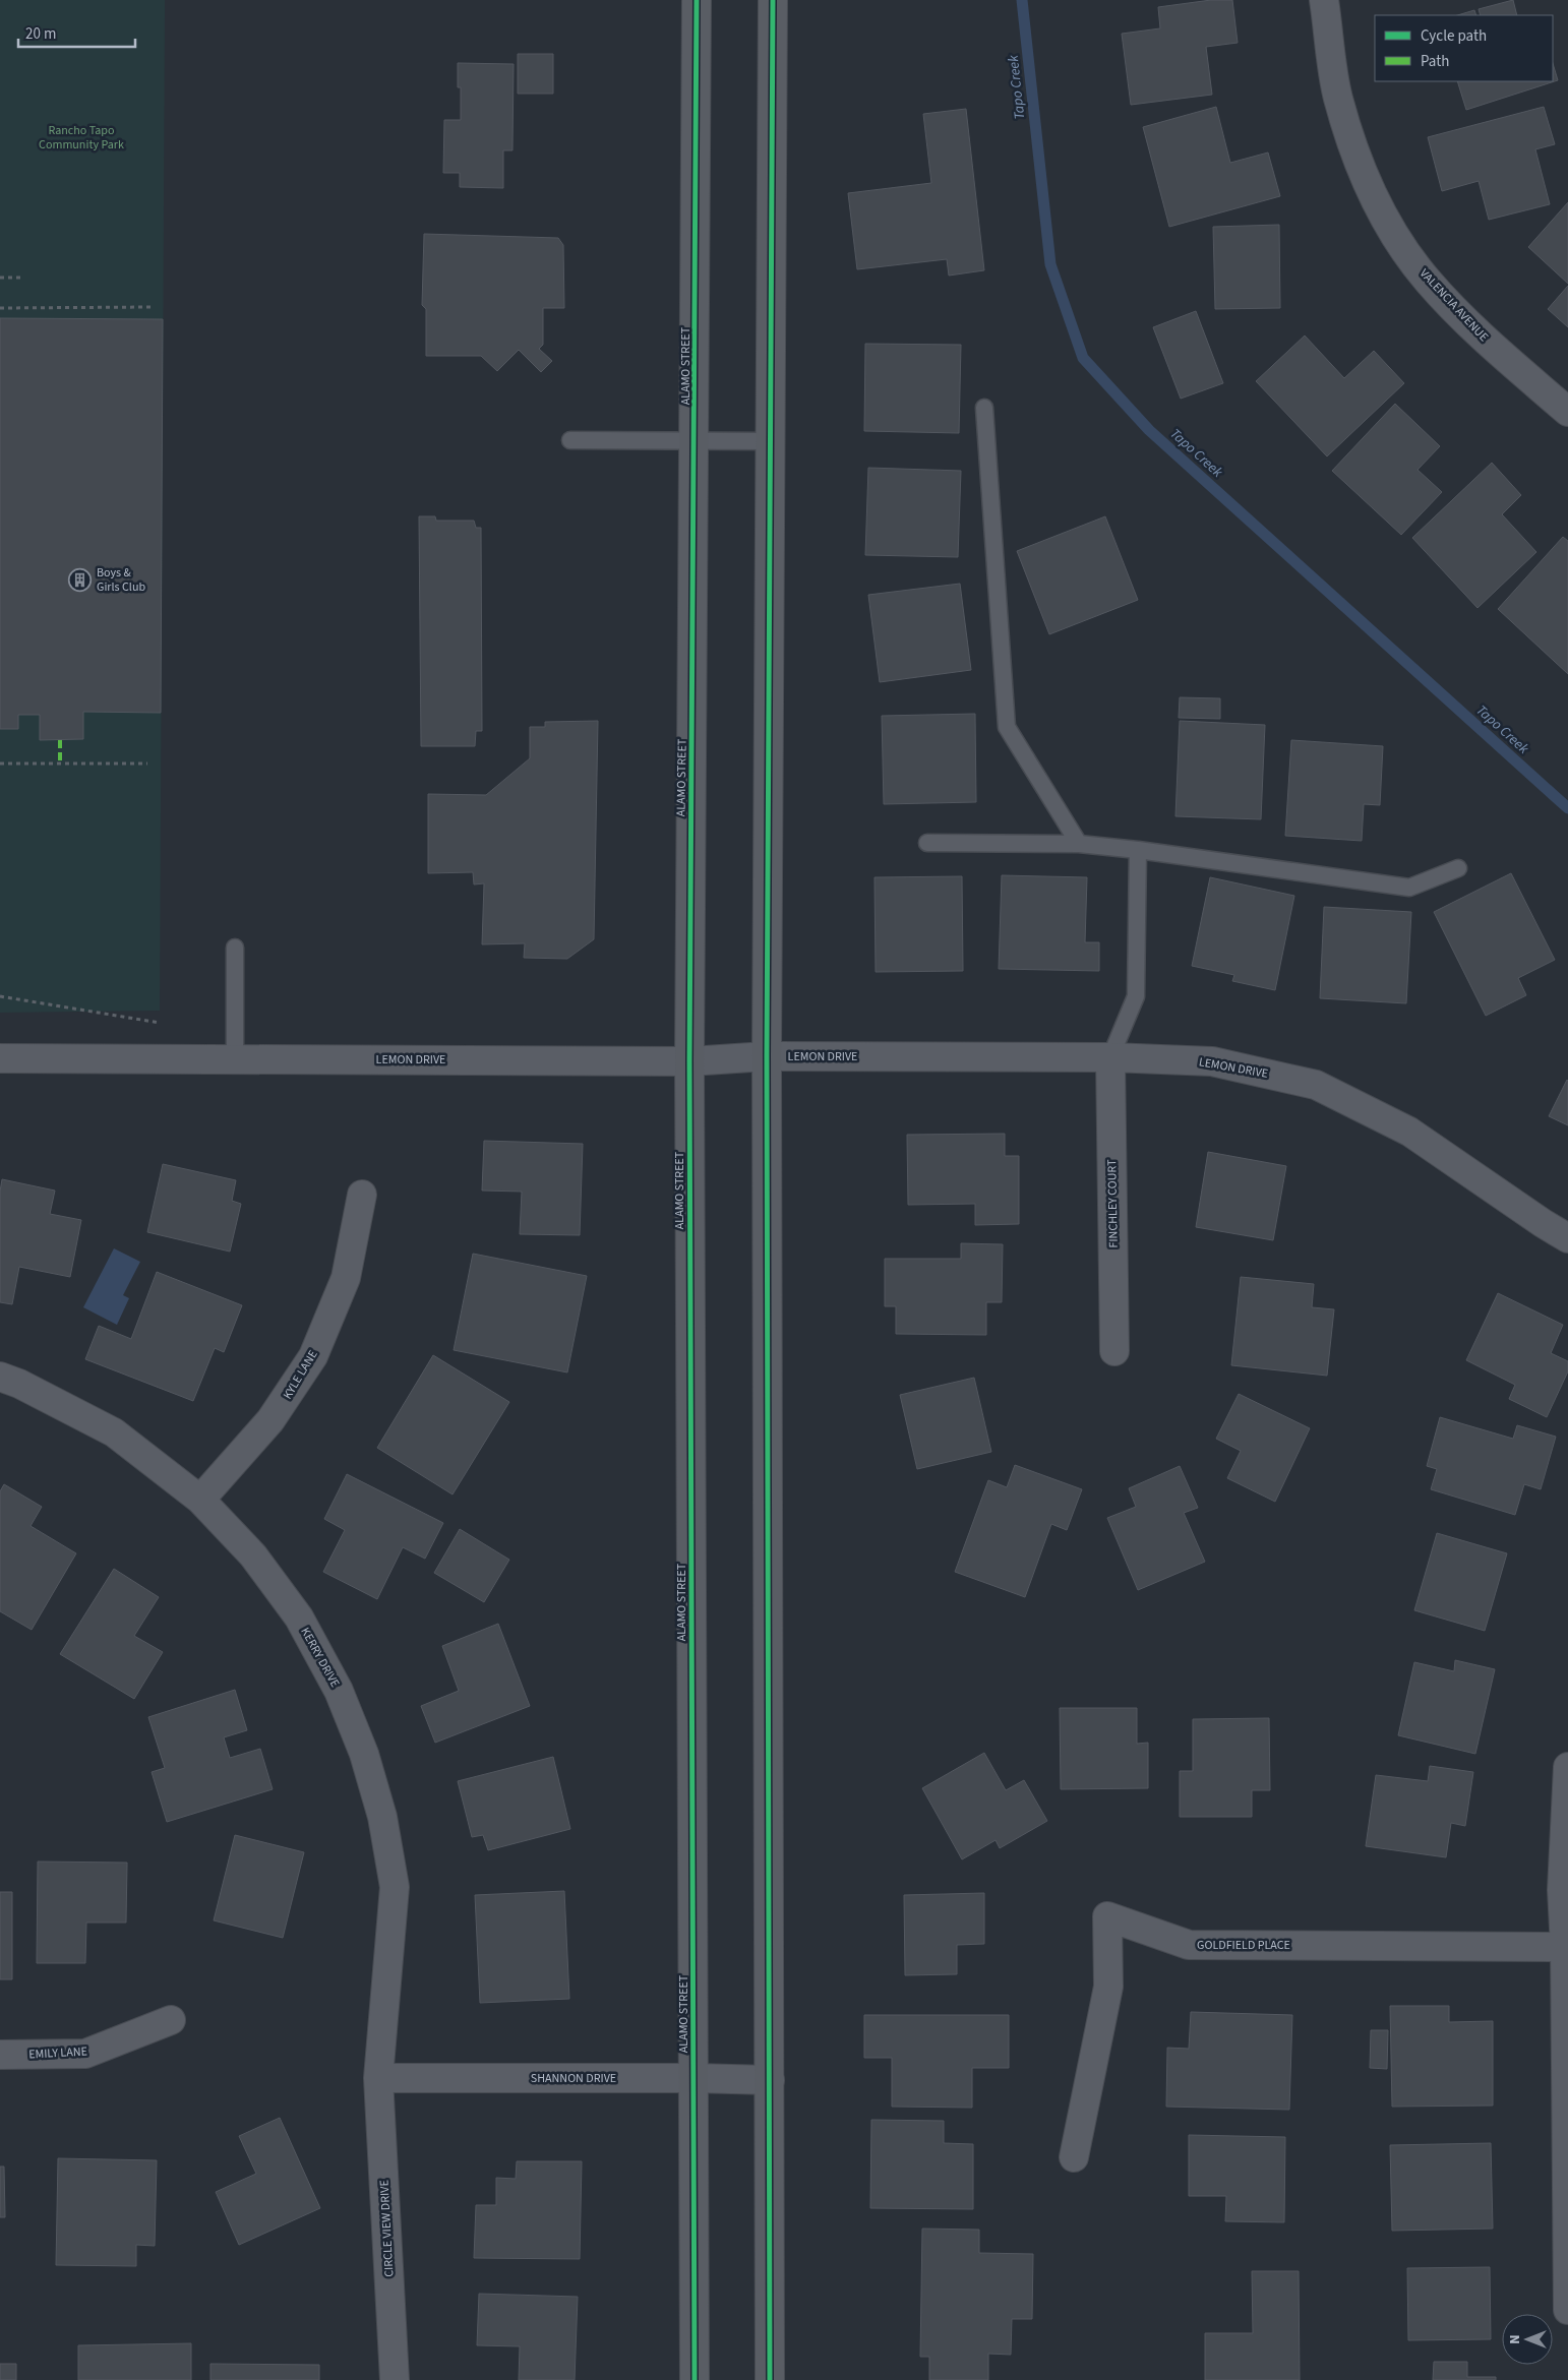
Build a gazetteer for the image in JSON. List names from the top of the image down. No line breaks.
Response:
{"streets":{"main road":["ALAMO STREET"],"street":["VALENCIA AVENUE","LEMON DRIVE","FINCHLEY COURT","KYLE LANE","KERRY DRIVE","GOLDFIELD PLACE","EMILY LANE","SHANNON DRIVE","CIRCLE VIEW DRIVE"]},"crossings":[["ALAMO STREET","LEMON DRIVE"],["ALAMO STREET","SHANNON DRIVE"],["LEMON DRIVE","FINCHLEY COURT"],["KYLE LANE","KERRY DRIVE"],["KERRY DRIVE","SHANNON DRIVE"],["KERRY DRIVE","CIRCLE VIEW DRIVE"],["SHANNON DRIVE","CIRCLE VIEW DRIVE"]],"water":["Tapo Creek"],"parks":["Rancho Tapo Community Park"],"places":{"building":["Boys & Girls Club"]},"legend":["Cycle path","Path"],"scale_bar":"20 m","north":"left"}
